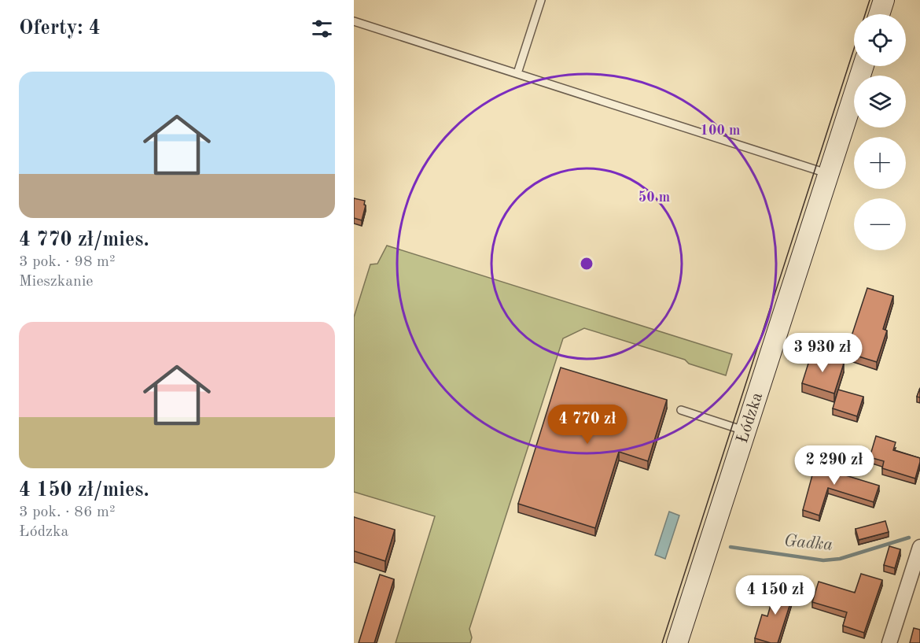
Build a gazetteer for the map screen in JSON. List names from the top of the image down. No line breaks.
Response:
{"streets":{"main road":["Łódzka"]},"water":["Gadka"],"page":{"heading":"Oferty: 4","map_buttons":["+","−"],"list":[{"name":"4 770 zł/mies.","note":"3 pok. · 98 m² · Mieszkanie"},{"name":"4 150 zł/mies.","note":"3 pok. · 86 m² · Łódzka"}],"price":["3 930 zł","4 770 zł","2 290 zł","4 150 zł"]},"rings":["100 m","50 m"]}
